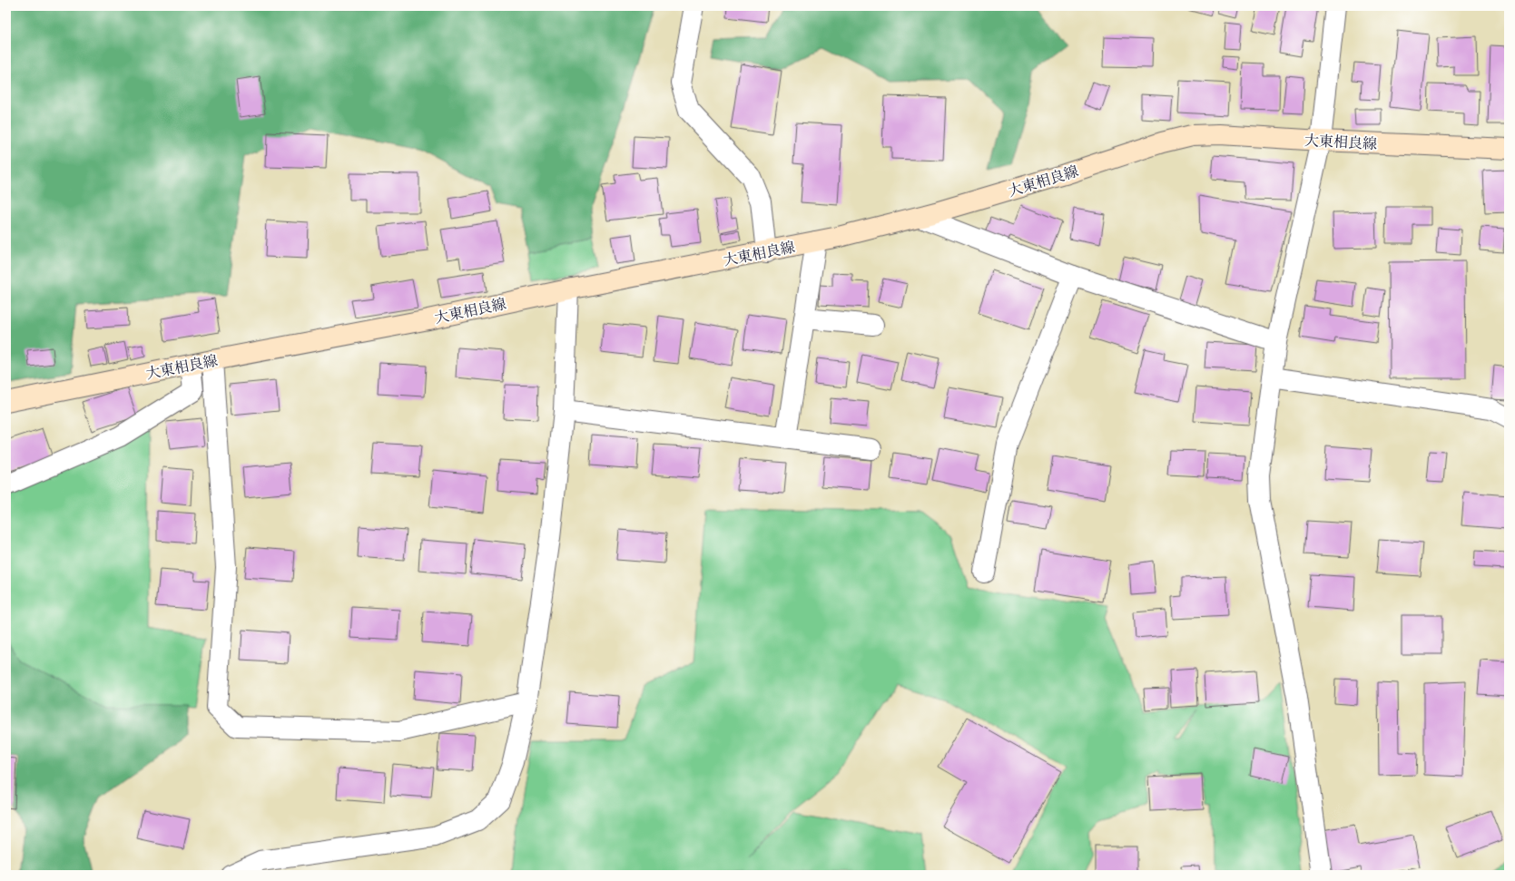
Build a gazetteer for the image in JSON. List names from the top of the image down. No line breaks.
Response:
{"streets":{"main road":["大東相良線"]}}
